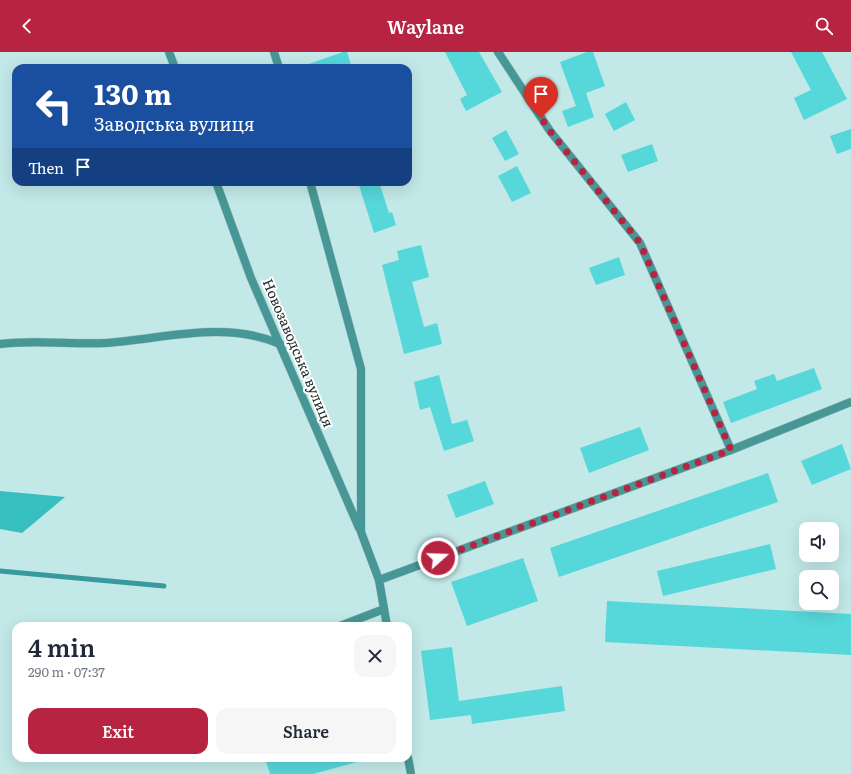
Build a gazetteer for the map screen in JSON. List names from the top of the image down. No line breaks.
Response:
{"streets":{"street":["Новозаводська вулиця"]},"page":{"header":"Waylane","turn":["130 m","Заводська вулиця"],"then":"Then","heading":["4 min","290 m · 07:37"],"buttons":["Exit","Share"]}}
